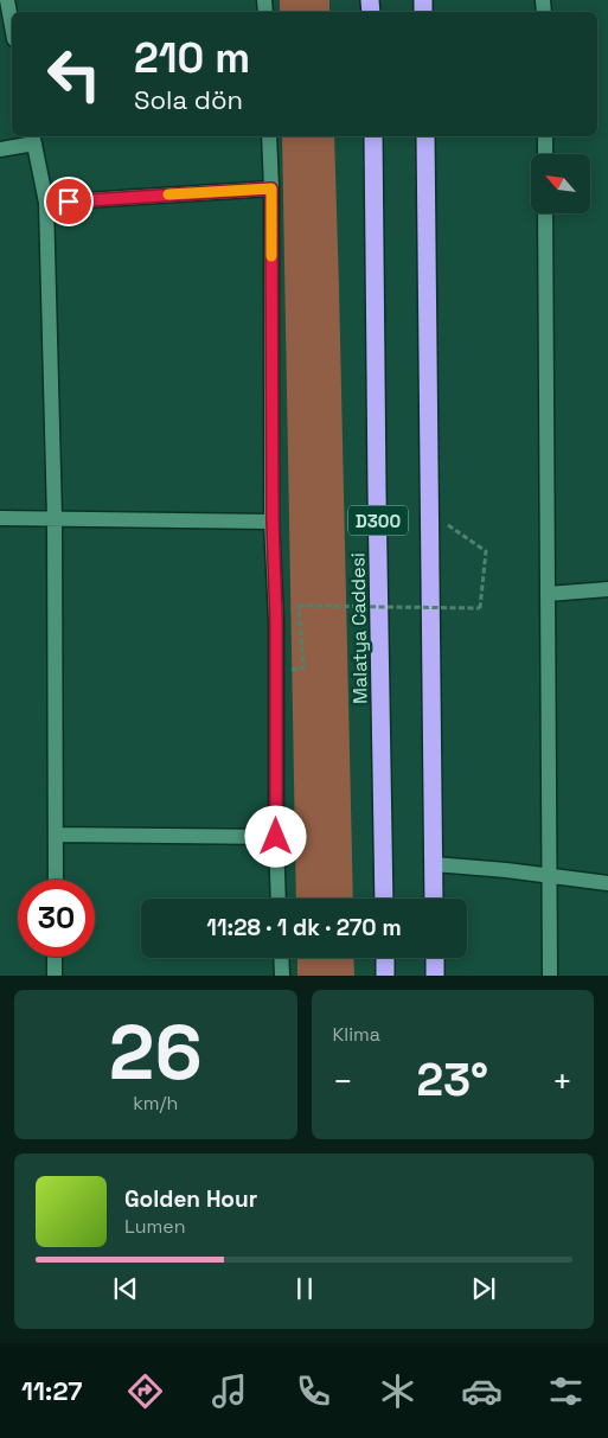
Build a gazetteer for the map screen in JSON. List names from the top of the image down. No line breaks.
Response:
{"streets":{"highway":["D300","Malatya Caddesi"]},"north":"top left","page":{"turn":["210 m","Sola dön"],"limit":"30","trip":"11:28 · 1 dk · 270 m","tile":[["26","km/h"],"Klima"],"heat":["−","23°","+"],"song":["Golden Hour","Lumen"],"tabs":"11:27"}}
